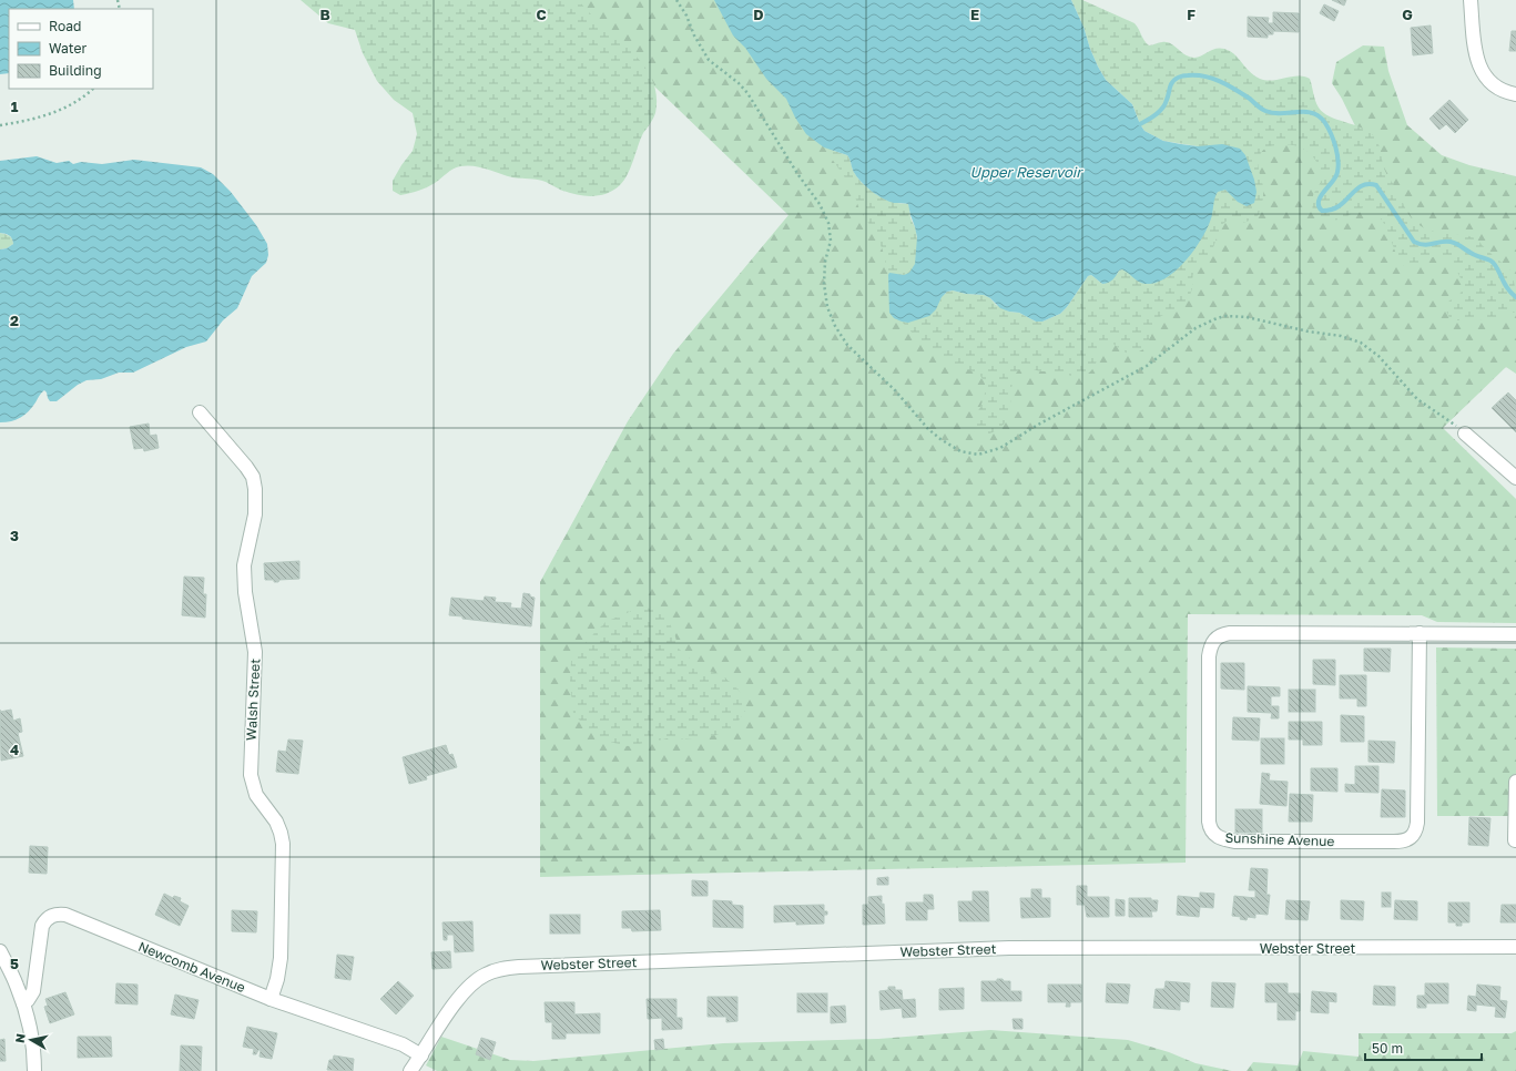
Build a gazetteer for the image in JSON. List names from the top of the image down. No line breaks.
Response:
{"streets":{"street":["Walsh Street","Sunshine Avenue","Webster Street","Newcomb Avenue"]},"crossings":[["Walsh Street","Newcomb Avenue"],["Webster Street","Newcomb Avenue"]],"water":["Upper Reservoir"],"legend":["Road","Water","Building"],"scale_bar":"50 m","north":"left","grid":{"columns":["B","C","D","E","F","G"],"rows":["1","2","3","4","5"]}}
